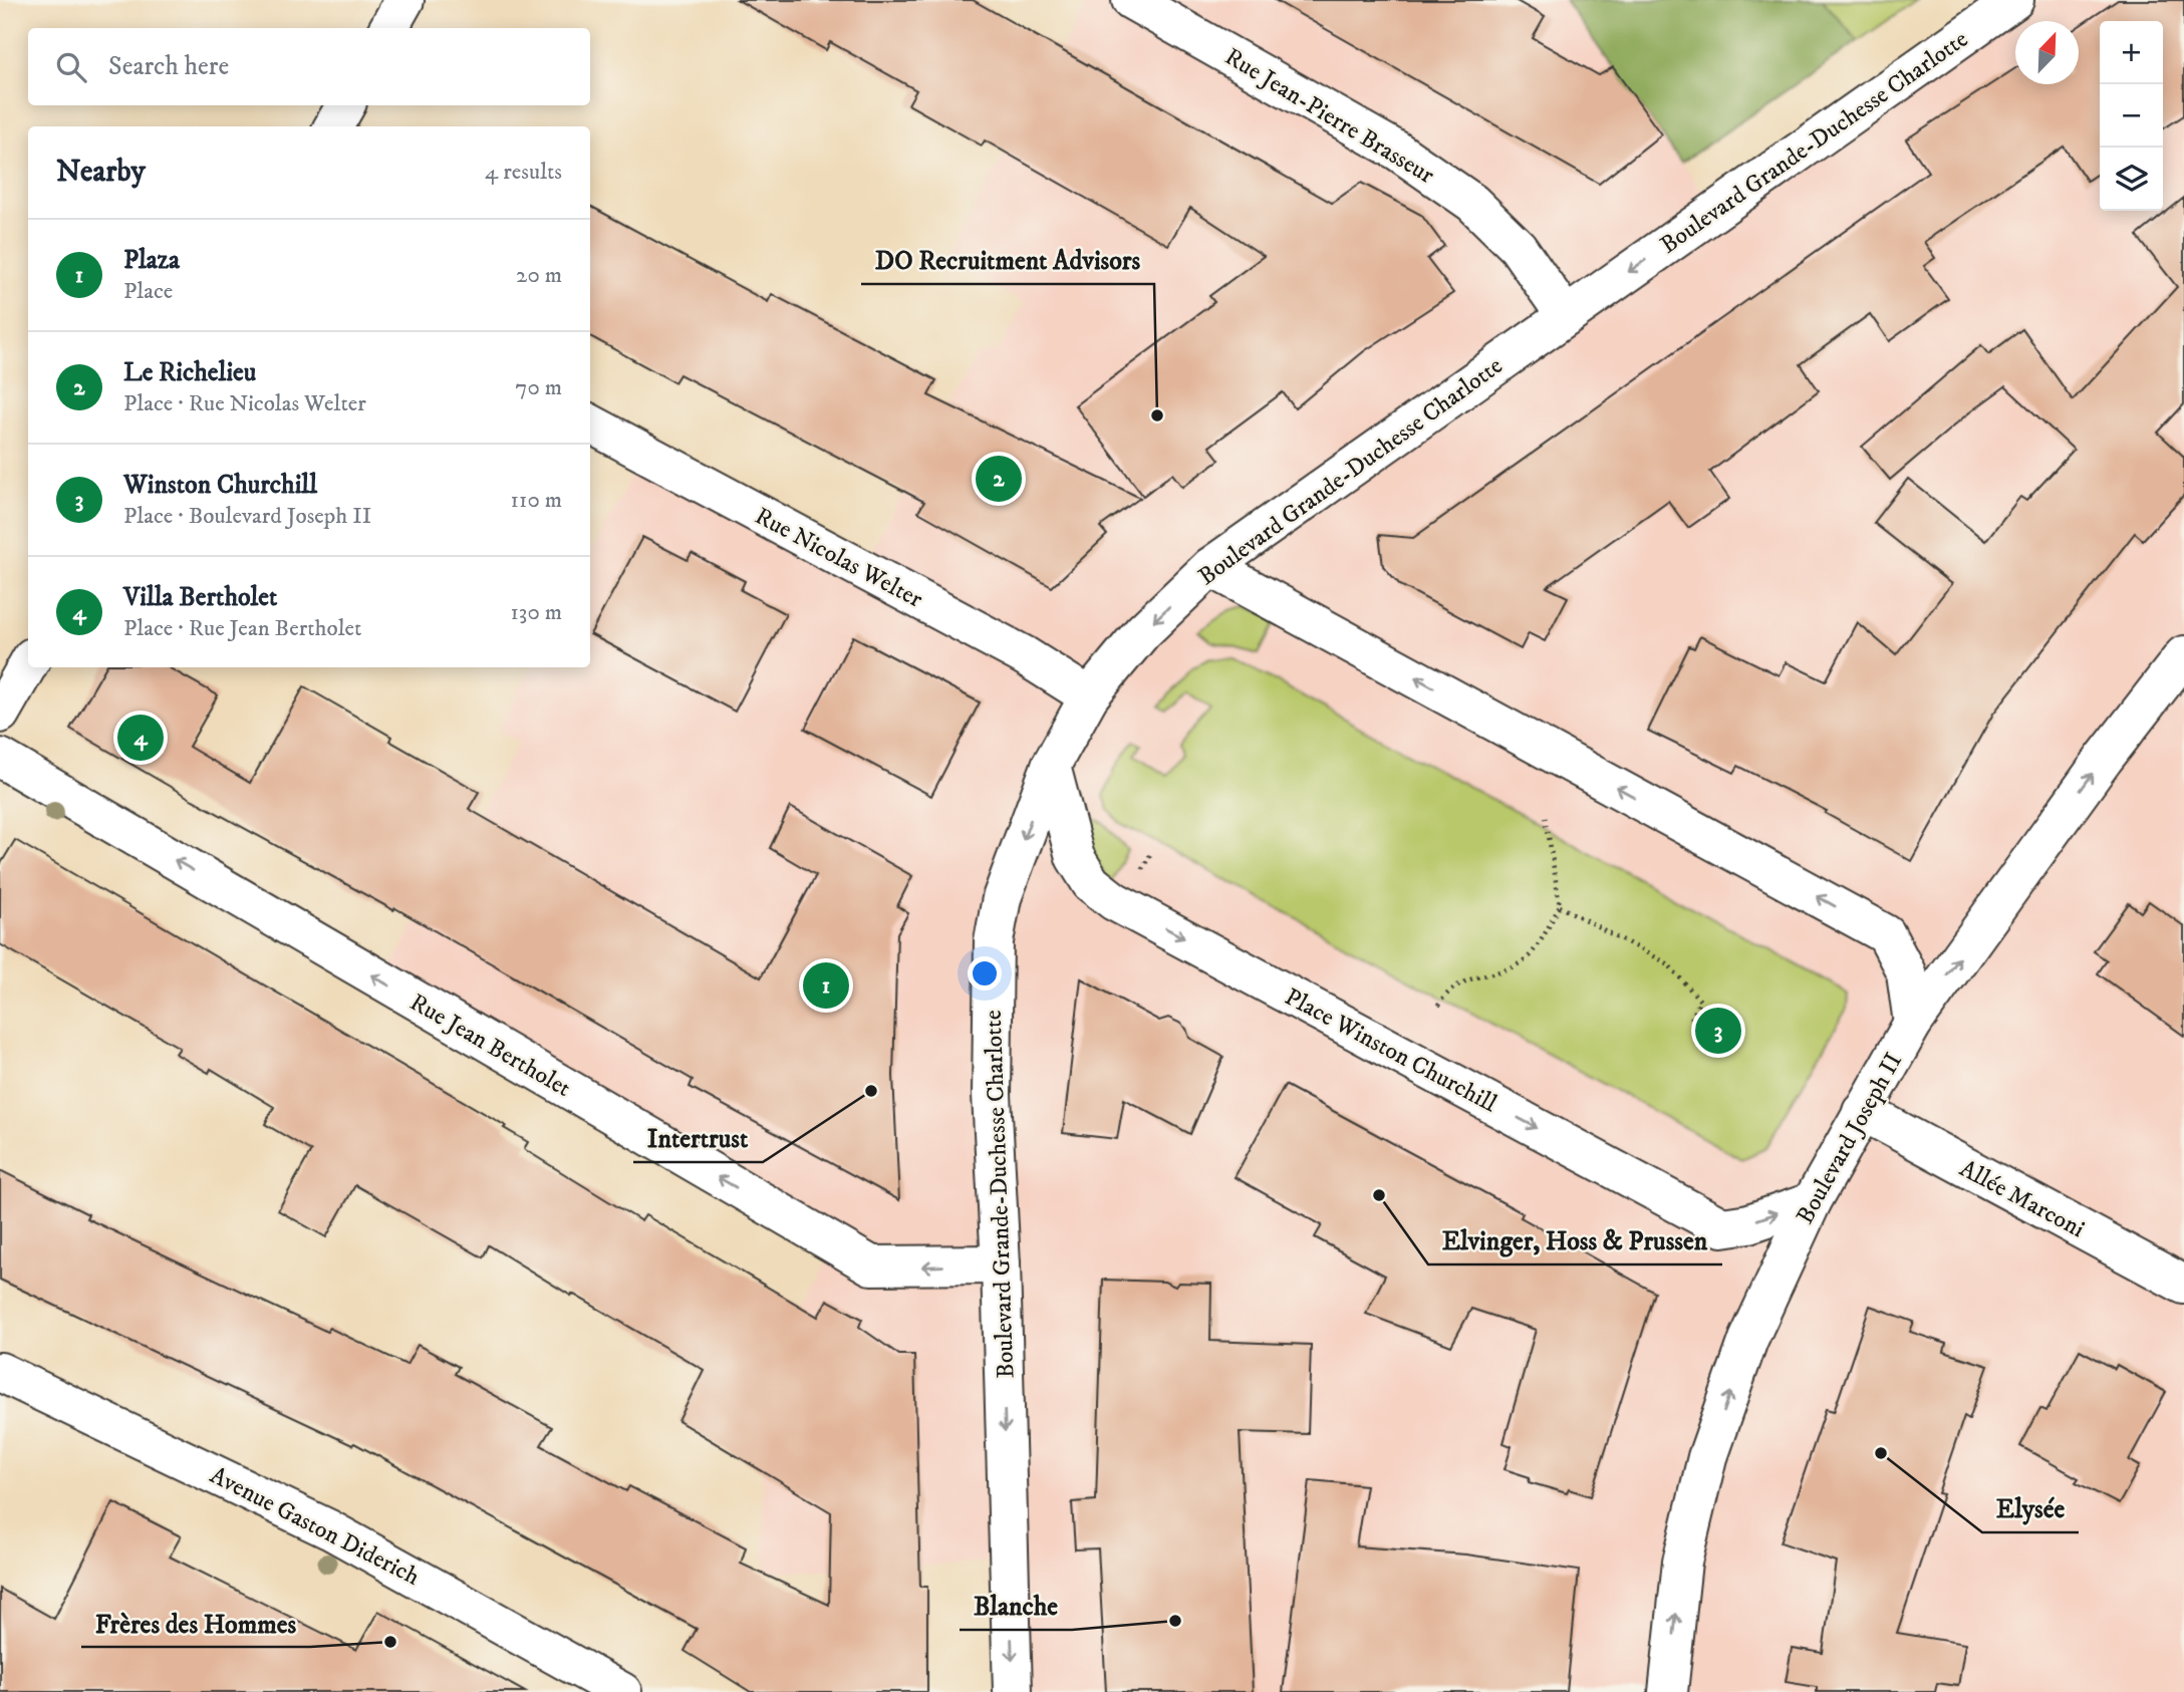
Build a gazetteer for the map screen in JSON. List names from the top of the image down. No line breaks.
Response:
{"streets":{"main road":["Rue Jean-Pierre Brasseur","Boulevard Grande-Duchesse Charlotte","Rue Nicolas Welter","Rue Jean Bertholet","Place Winston Churchill","Boulevard Joseph II","Allée Marconi","Avenue Gaston Diderich"]},"crossings":[["Rue Jean-Pierre Brasseur","Boulevard Grande-Duchesse Charlotte"],["Boulevard Grande-Duchesse Charlotte","Rue Nicolas Welter"],["Boulevard Grande-Duchesse Charlotte","Rue Jean Bertholet"],["Boulevard Grande-Duchesse Charlotte","Place Winston Churchill"],["Place Winston Churchill","Boulevard Joseph II"],["Boulevard Joseph II","Allée Marconi"]],"one_way":["Boulevard Grande-Duchesse Charlotte","Rue Jean Bertholet","Boulevard Joseph II"],"places":["DO Recruitment Advisors","Intertrust","Elvinger, Hoss & Prussen","Elysée","Blanche","Frères des Hommes"],"north":"top right","page":{"map_buttons":["+","−"],"search":"Search here","heading":["Nearby","4 results"],"list":[{"mark":"1","name":"Plaza","note":"Place","value":"20 m"},{"mark":"2","name":"Le Richelieu","note":"Place · Rue Nicolas Welter","value":"70 m"},{"mark":"3","name":"Winston Churchill","note":"Place · Boulevard Joseph II","value":"110 m"},{"mark":"4","name":"Villa Bertholet","note":"Place · Rue Jean Bertholet","value":"130 m"}],"pins":["2","4","1","3"]}}
